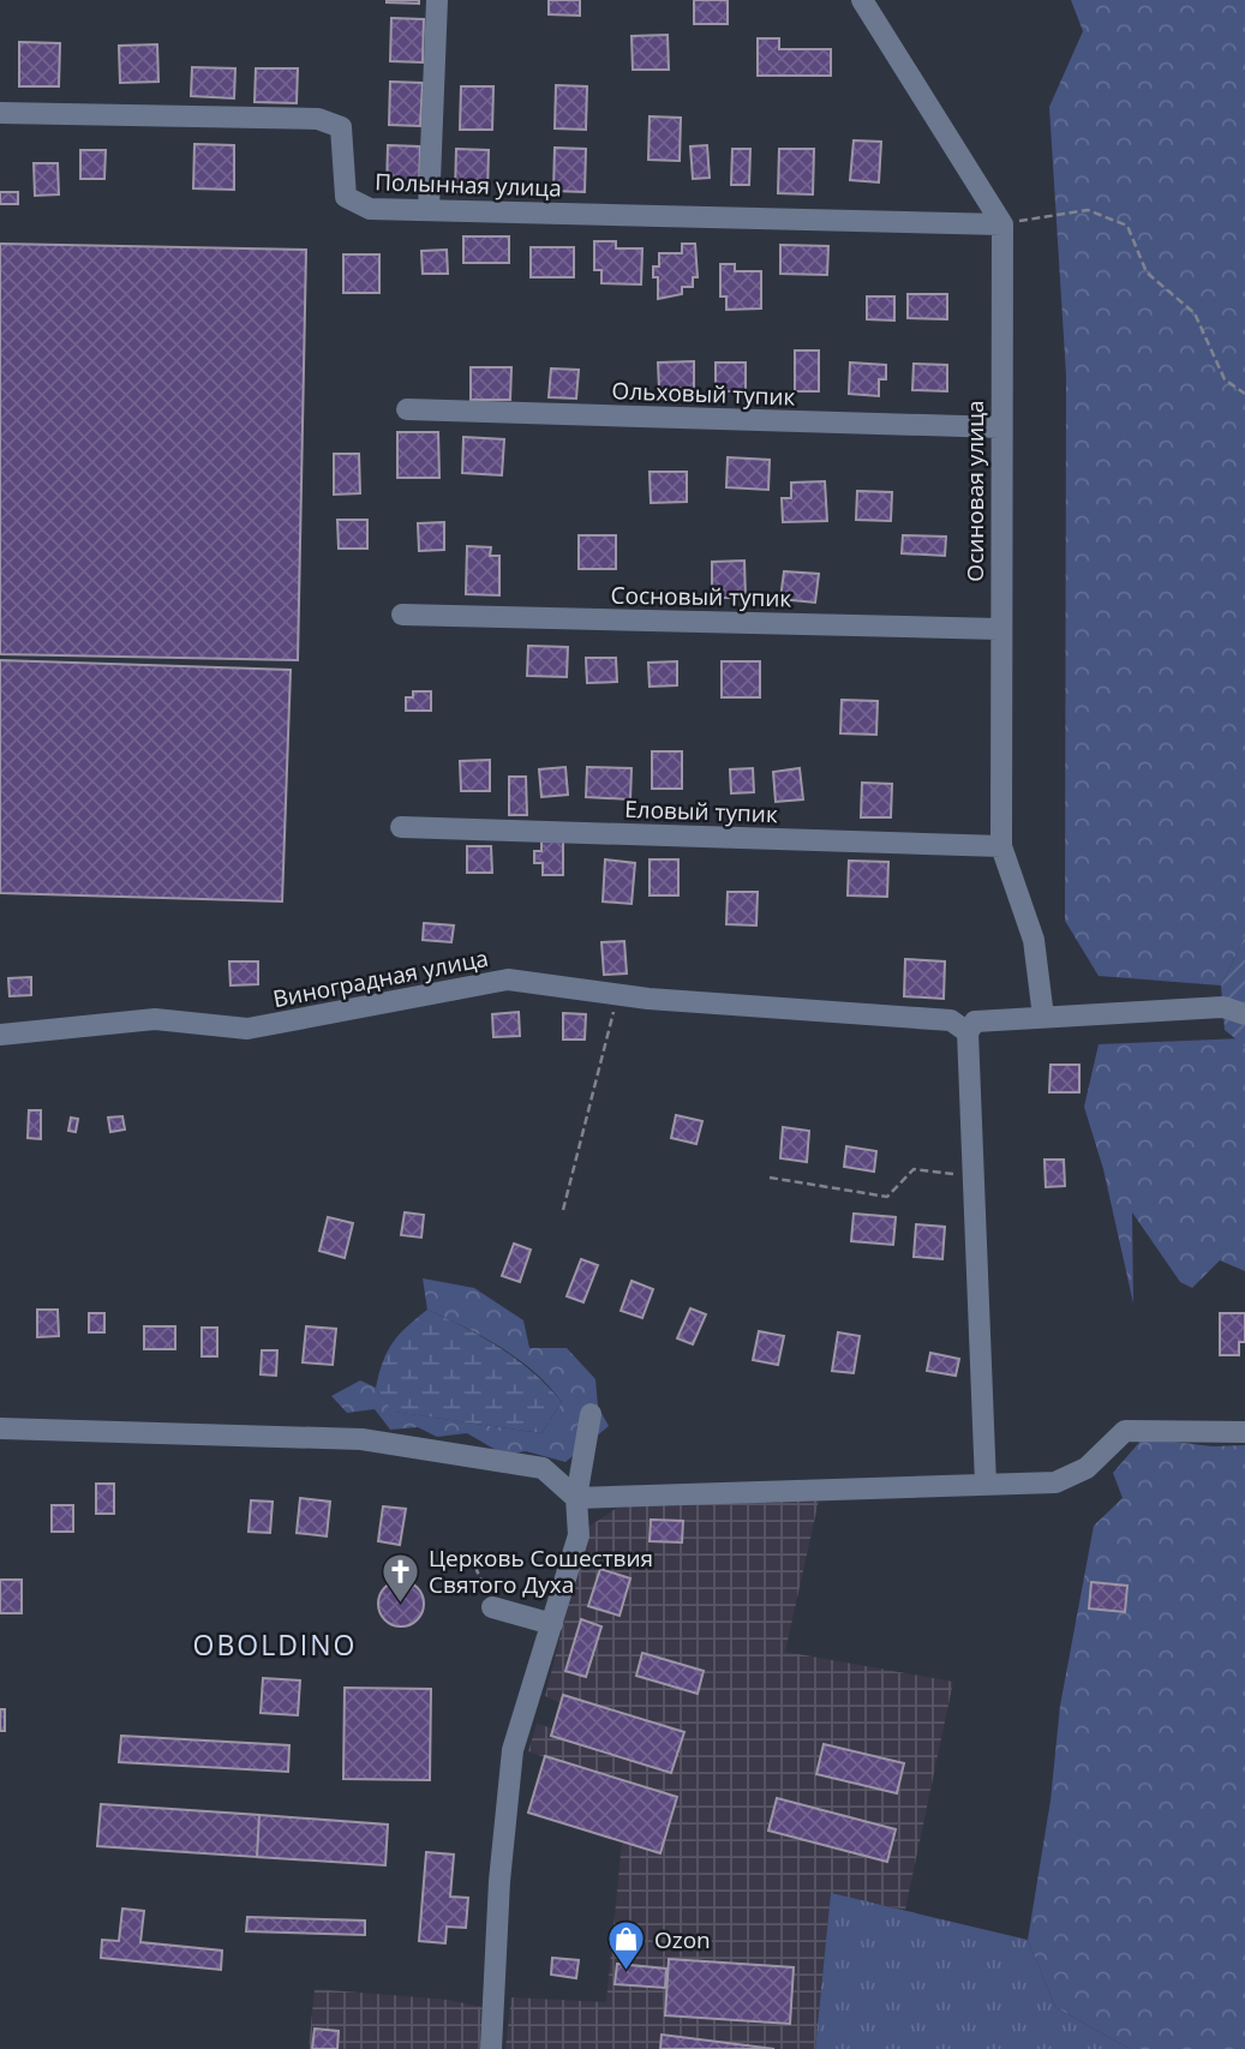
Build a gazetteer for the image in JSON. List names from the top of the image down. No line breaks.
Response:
{"streets":{"street":["Полынная улица","Ольховый тупик","Осиновая улица","Сосновый тупик","Еловый тупик","Виноградная улица"]},"crossings":[["Полынная улица","Осиновая улица"],["Ольховый тупик","Осиновая улица"],["Осиновая улица","Сосновый тупик"],["Осиновая улица","Еловый тупик"]],"districts":["OBOLDINO"],"places":{"church":["Церковь Сошествия Святого Духа"],"shop":["Ozon"]}}
